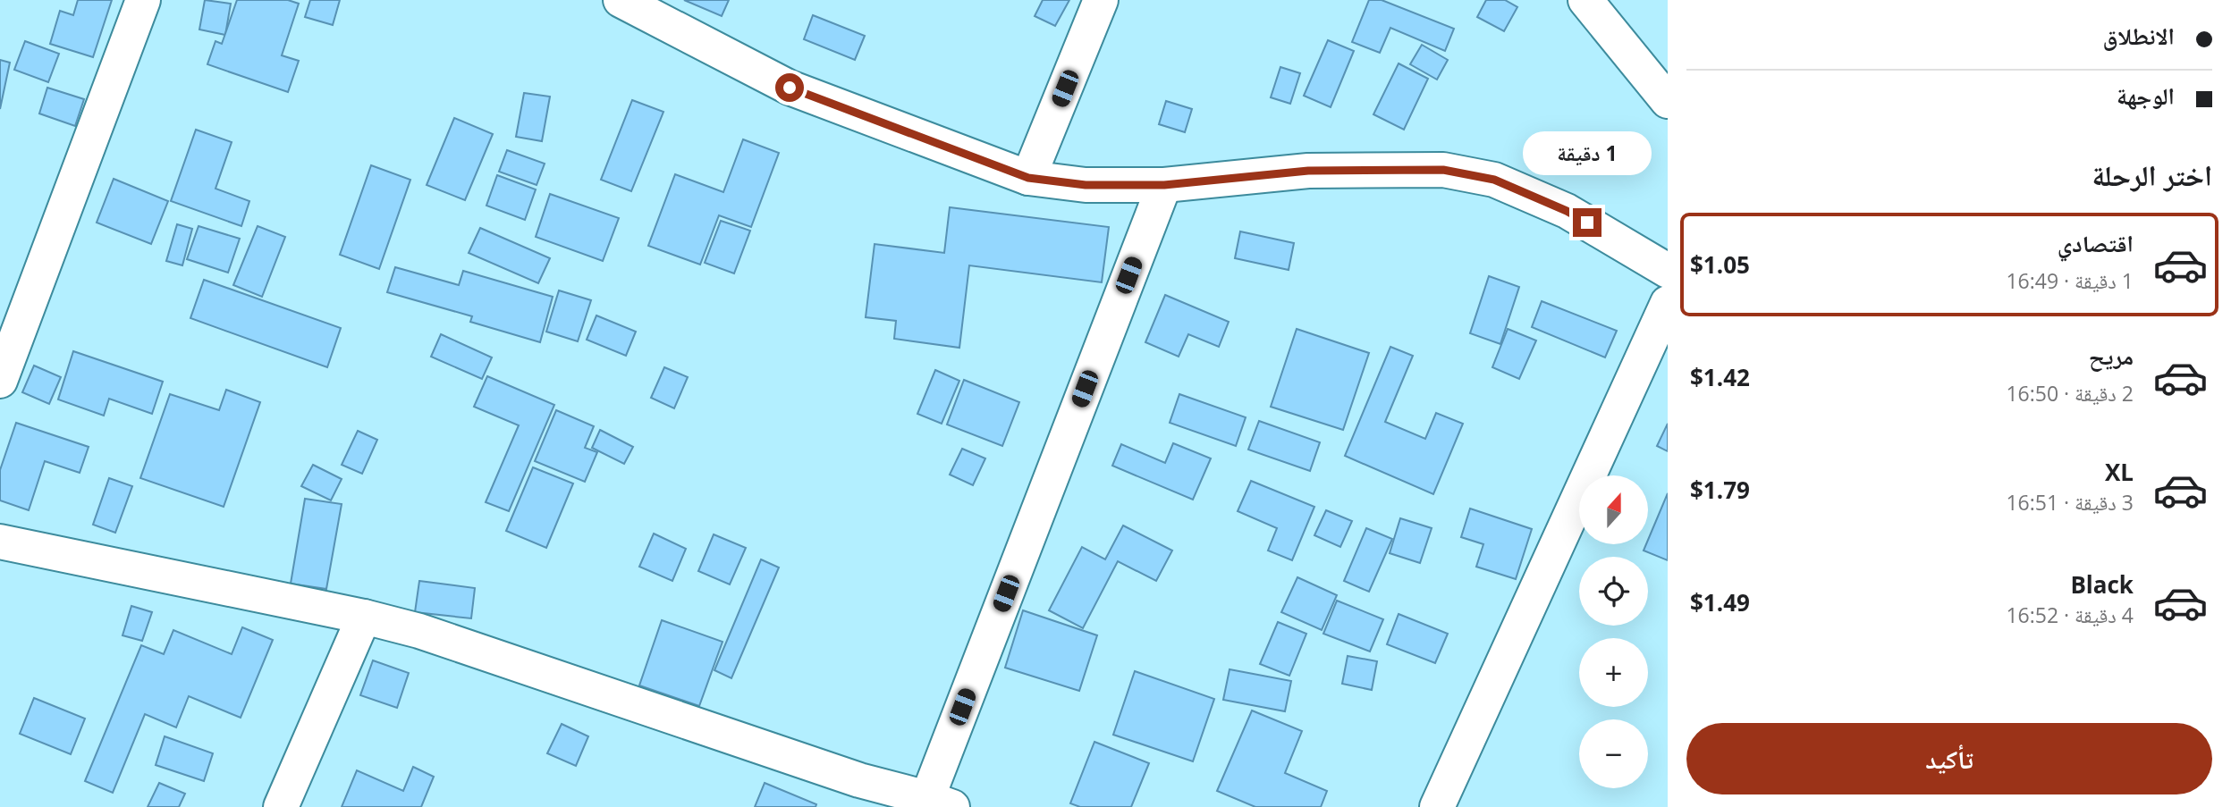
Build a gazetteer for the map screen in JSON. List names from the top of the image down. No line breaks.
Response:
{"north":"top","page":{"banner":["الانطلاق","الوجهة"],"bubble":"1 دقيقة","heading":"اختر الرحلة","list":[{"name":"اقتصادي","note":"1 دقيقة · 16:49","value":"$1.05"},{"name":"مريح","note":"2 دقيقة · 16:50","value":"$1.42"},{"name":"XL","note":"3 دقيقة · 16:51","value":"$1.79"},{"name":"Black","note":"4 دقيقة · 16:52","value":"$1.49"}],"map_buttons":["+","−"],"buttons":"تأكيد"}}
